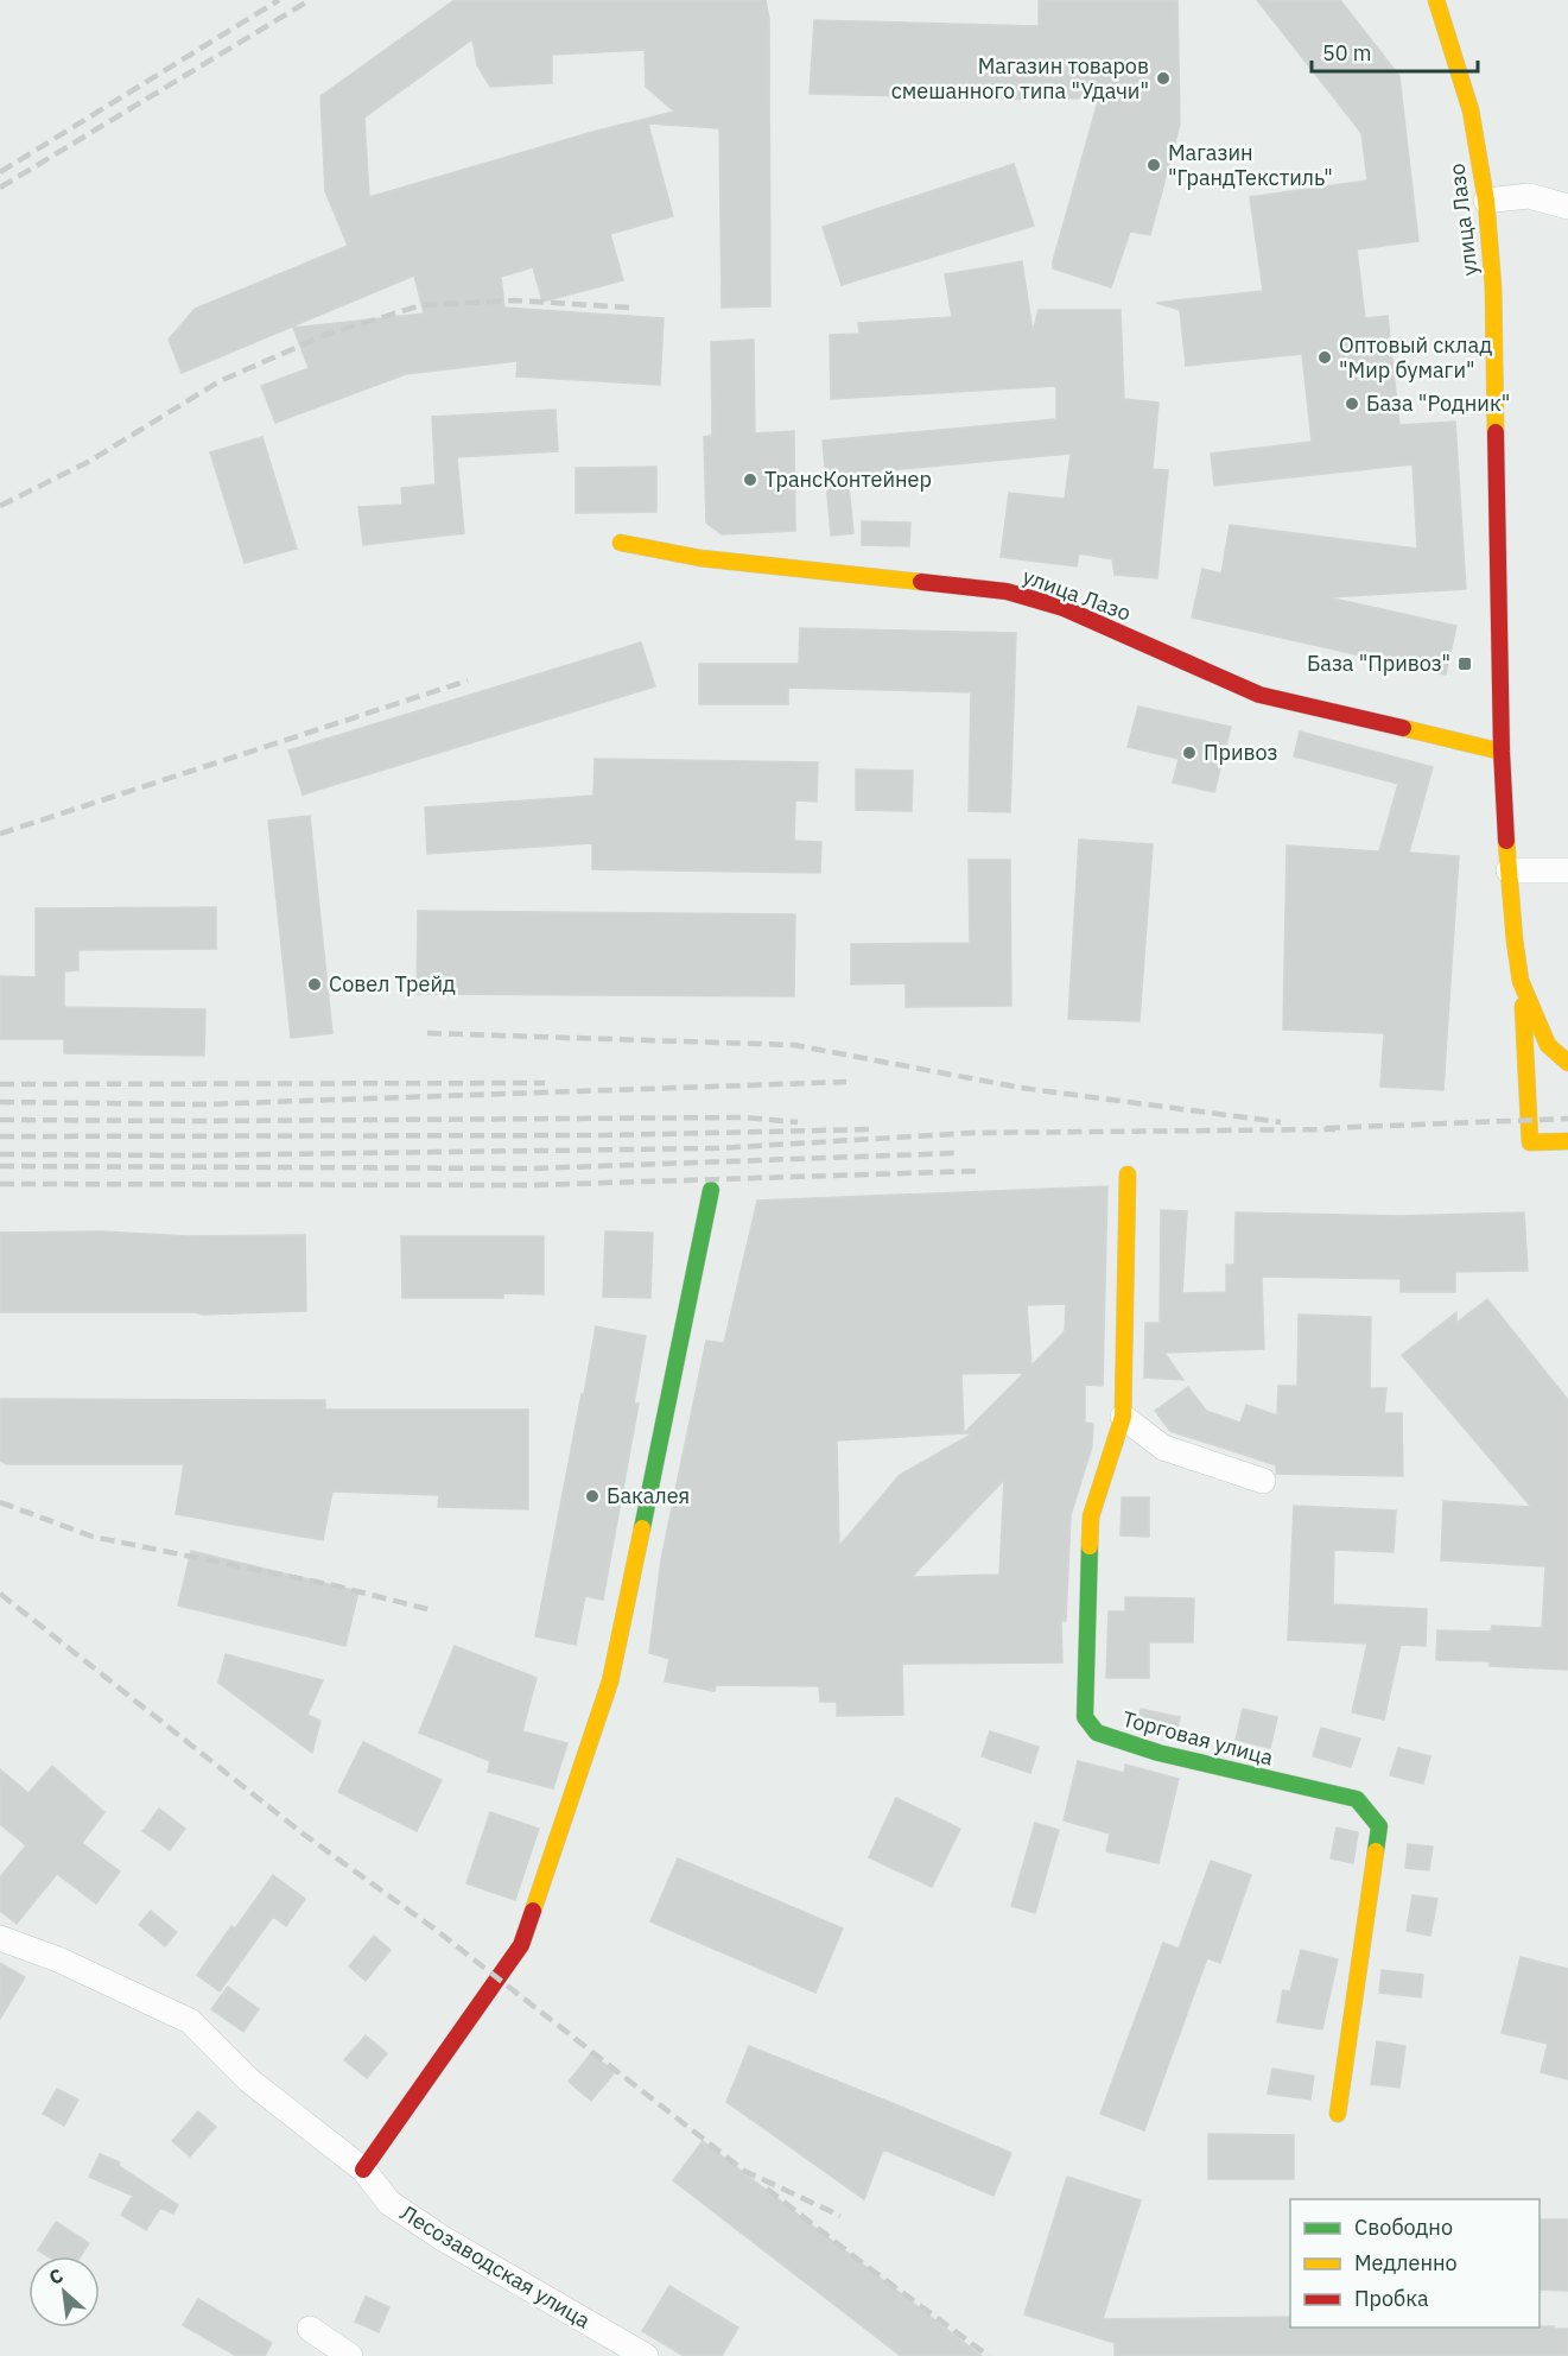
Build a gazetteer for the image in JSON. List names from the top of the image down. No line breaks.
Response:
{"streets":{"street":["улица Лазо","Торговая улица","Лесозаводская улица"]},"places":{"other":["Магазин товаров смешанного типа \"Удачи\"","Магазин \"ГрандТекстиль\"","Оптовый склад \"Мир бумаги\"","База \"Родник\"","ТрансКонтейнер","Привоз","Совел Трейд","Бакалея"],"transit":["База \"Привоз\""]},"legend":["Свободно","Медленно","Пробка"],"scale_bar":"50 m","north":"top left"}
